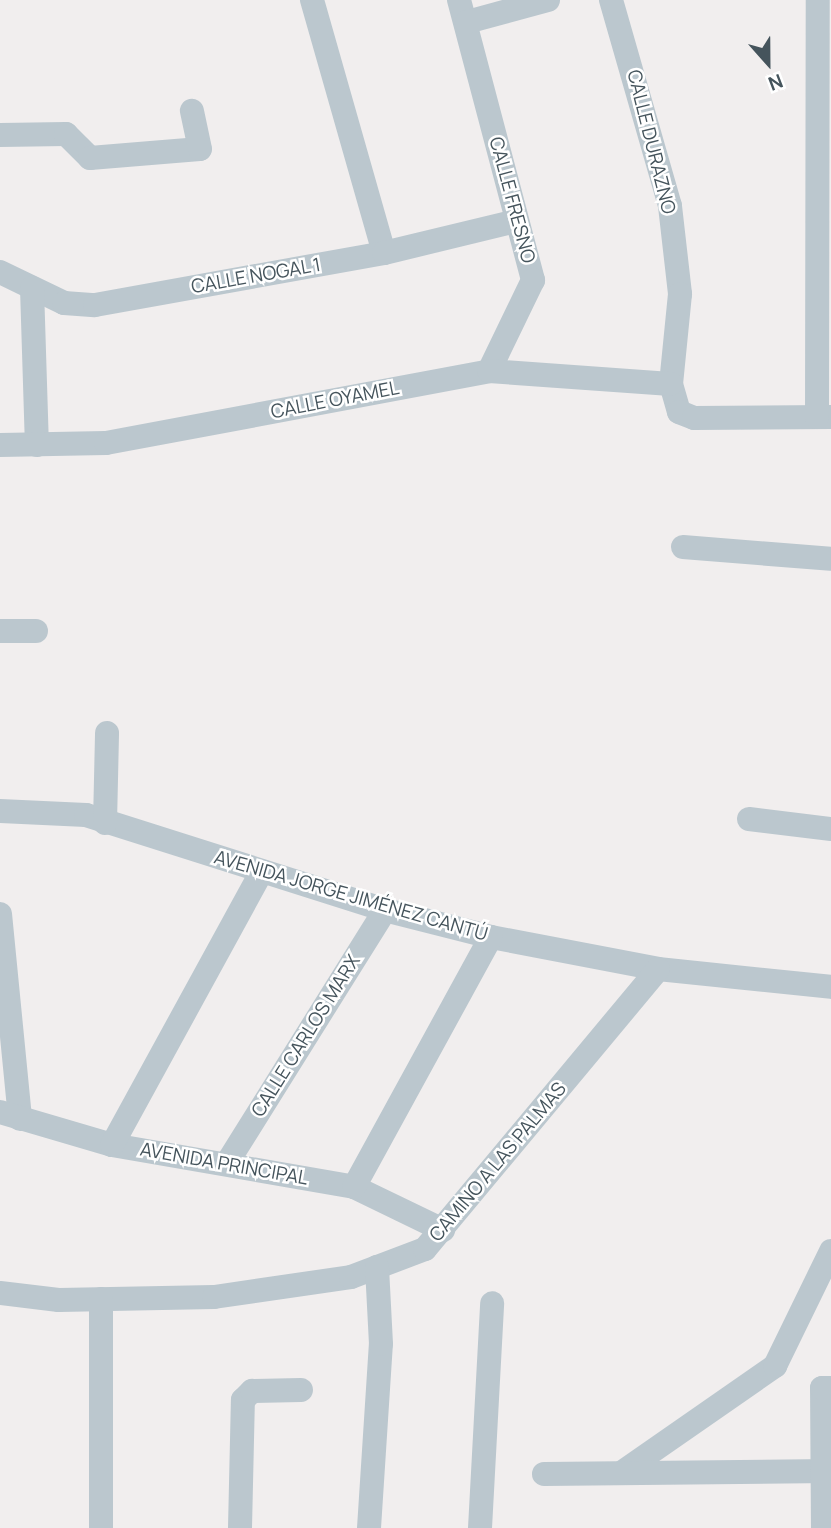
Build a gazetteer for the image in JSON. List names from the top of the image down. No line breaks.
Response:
{"streets":{"street":["CALLE DURAZNO","CALLE FRESNO","CALLE NOGAL 1","CALLE OYAMEL","AVENIDA JORGE JIMÉNEZ CANTÚ","CALLE CARLOS MARX","CAMINO A LAS PALMAS","AVENIDA PRINCIPAL"]},"crossings":[["CALLE DURAZNO","CALLE OYAMEL"],["CALLE FRESNO","CALLE NOGAL 1"],["CALLE FRESNO","CALLE OYAMEL"],["AVENIDA JORGE JIMÉNEZ CANTÚ","CALLE CARLOS MARX"],["AVENIDA JORGE JIMÉNEZ CANTÚ","CAMINO A LAS PALMAS"],["CALLE CARLOS MARX","AVENIDA PRINCIPAL"],["CAMINO A LAS PALMAS","AVENIDA PRINCIPAL"]],"north":"bottom"}
